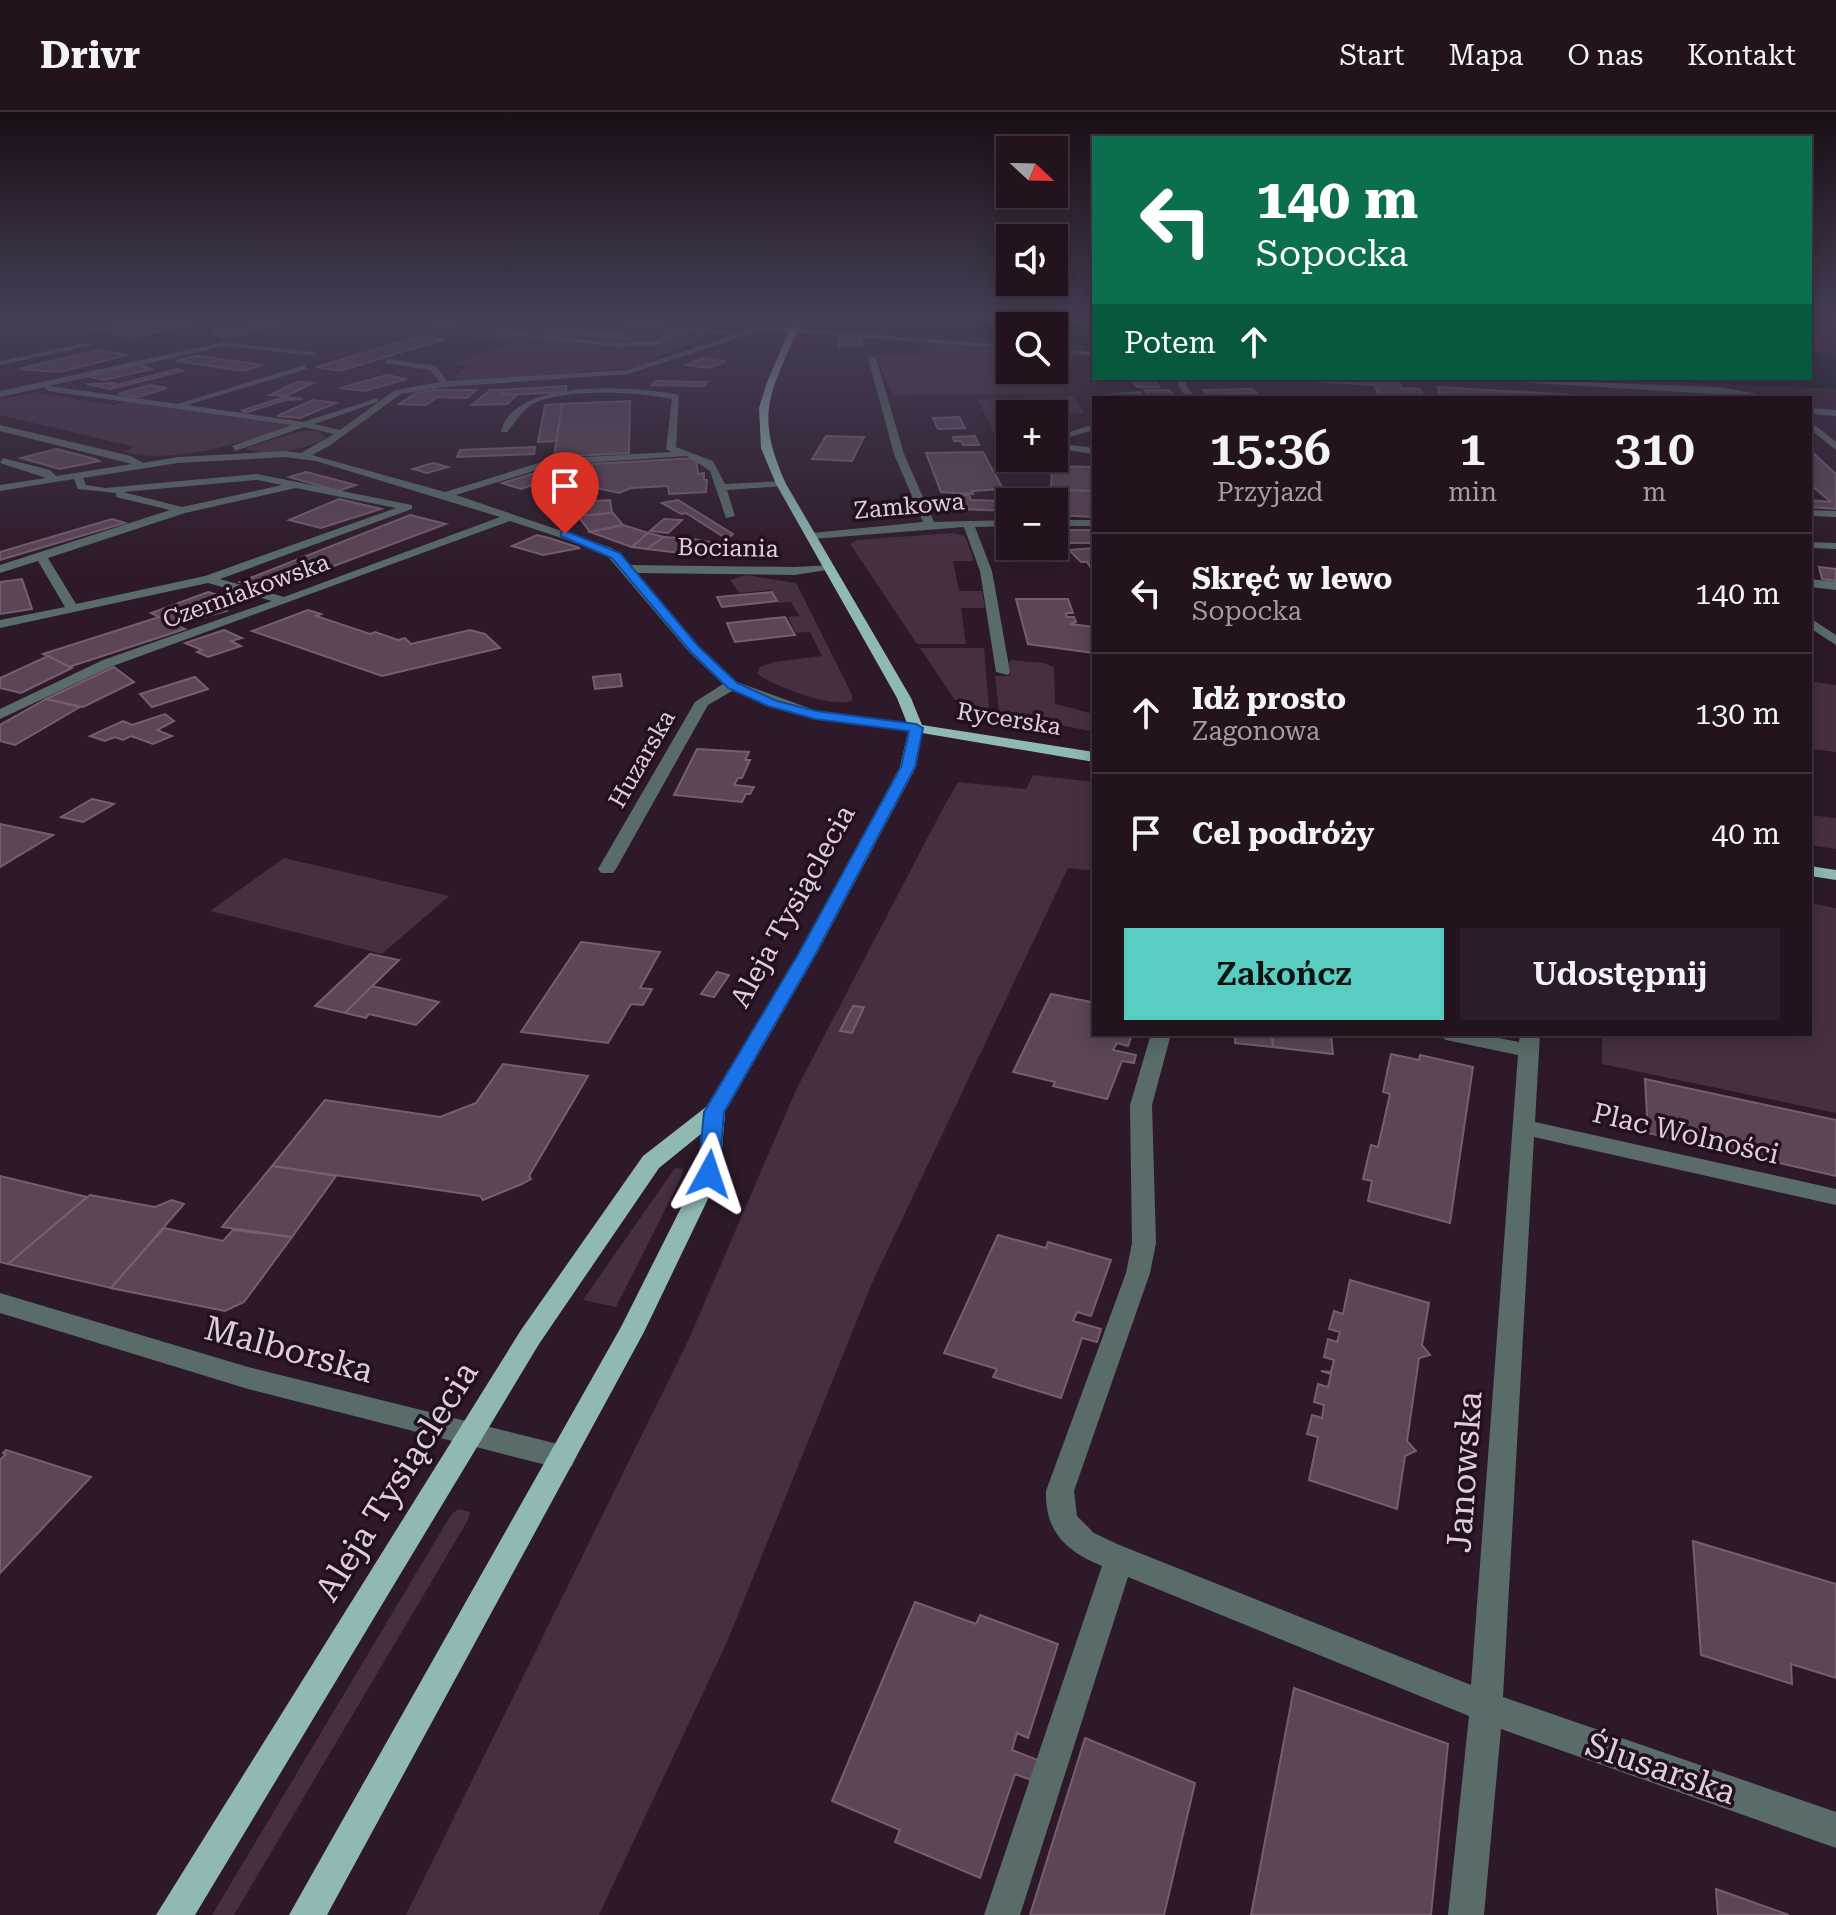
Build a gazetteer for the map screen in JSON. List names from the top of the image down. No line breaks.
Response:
{"streets":{"main road":["Rycerska","Aleja Tysiąclecia"],"street":["Zamkowa","Bociania","Czerniakowska","Huzarska","Plac Wolności","Malborska","Janowska","Ślusarska"]},"crossings":[["Rycerska","Aleja Tysiąclecia"],["Aleja Tysiąclecia","Malborska"],["Plac Wolności","Janowska"],["Janowska","Ślusarska"]],"north":"right","page":{"header":"Drivr","nav":["Start","Mapa","O nas","Kontakt"],"map_buttons":["+","−"],"turn":["140 m","Sopocka"],"then":"Potem","eta":["15:36","Przyjazd","1","min","310","m"],"list":[{"name":"Skręć w lewo","note":"Sopocka","value":"140 m"},{"name":"Idź prosto","note":"Zagonowa","value":"130 m"},{"name":"Cel podróży","value":"40 m"}],"buttons":["Zakończ","Udostępnij"]}}
